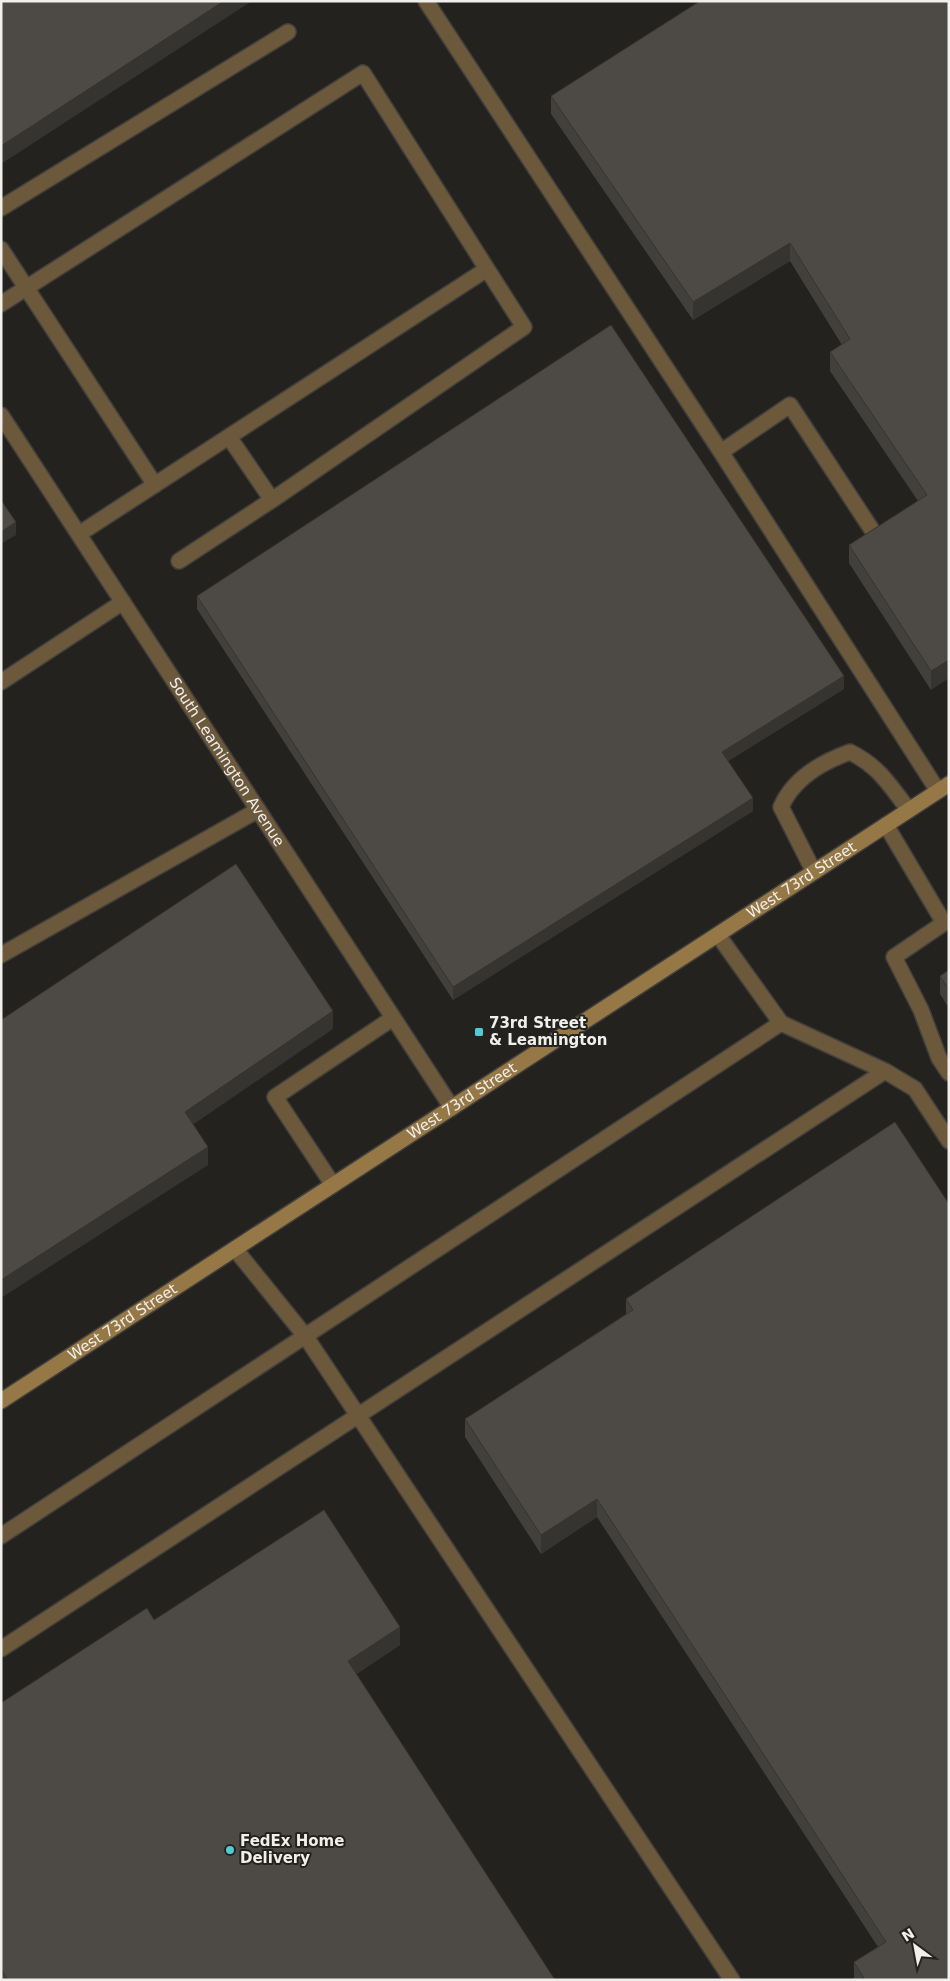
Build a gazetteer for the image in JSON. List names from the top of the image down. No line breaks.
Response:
{"streets":{"street":["South Leamington Avenue","West 73rd Street"]},"crossings":[["South Leamington Avenue","West 73rd Street"]],"places":{"transit":["73rd Street & Leamington"],"other":["FedEx Home Delivery"]},"north":"top left"}
